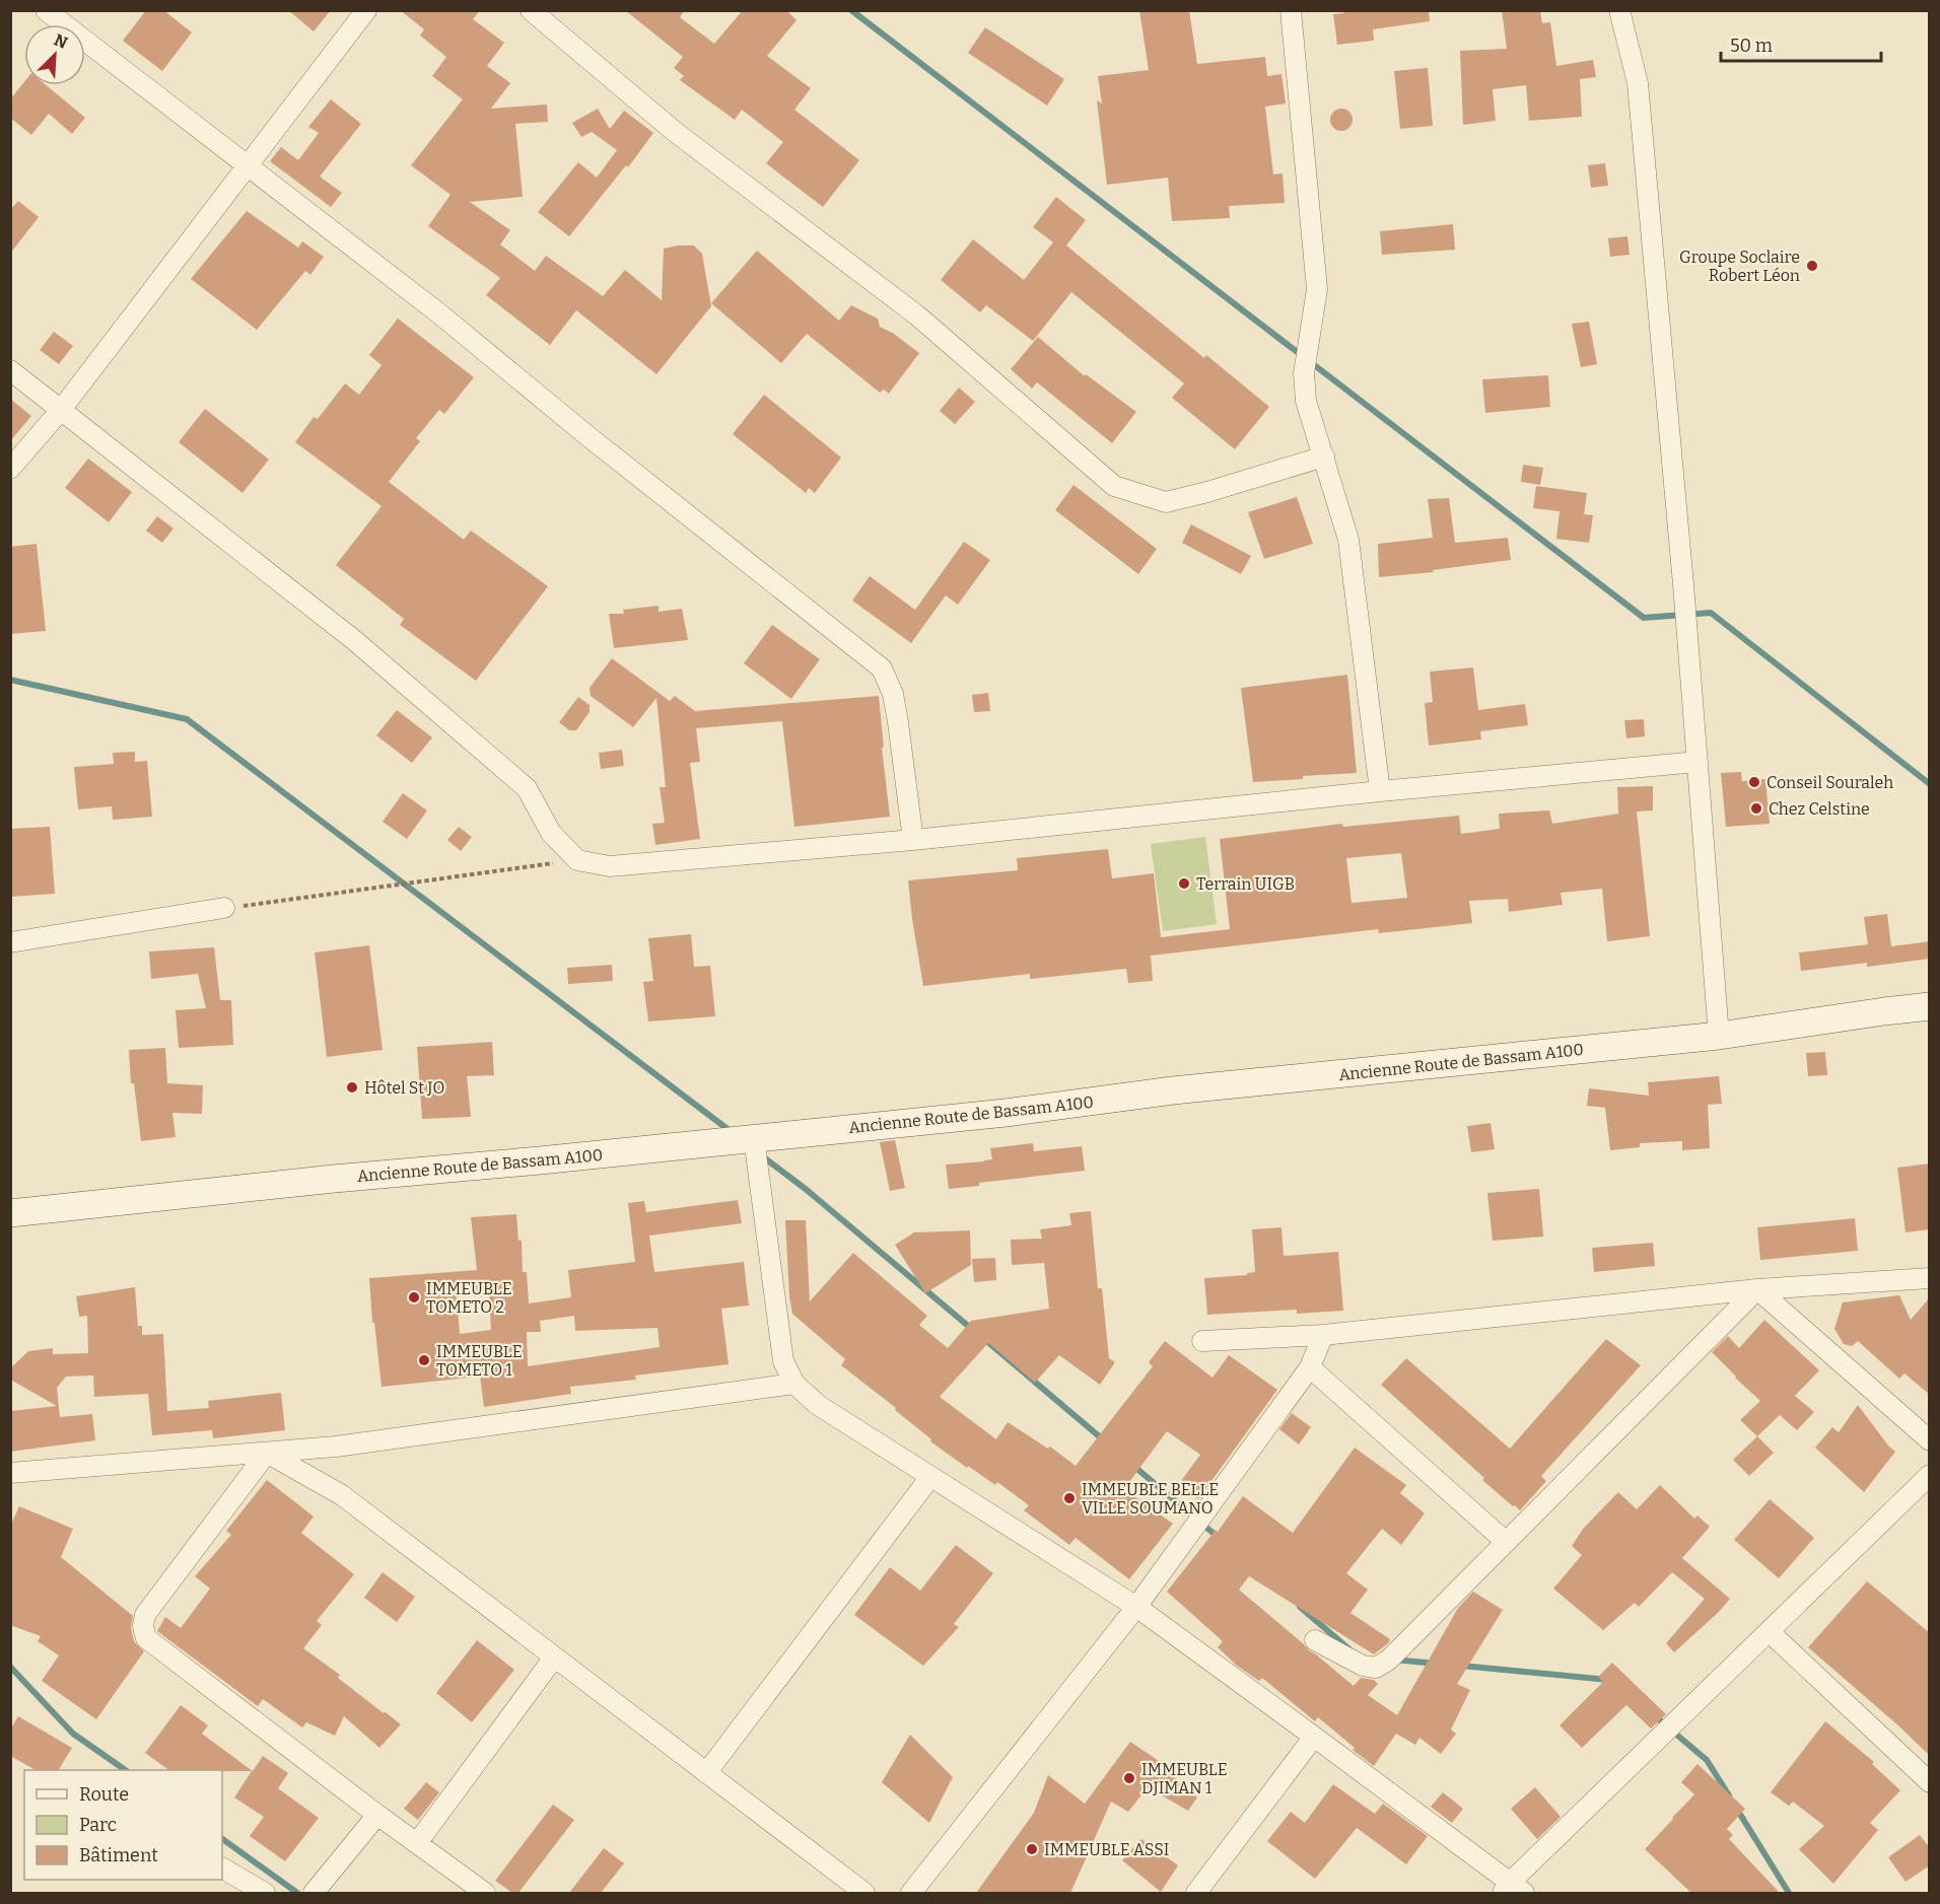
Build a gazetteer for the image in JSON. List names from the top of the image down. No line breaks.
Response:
{"streets":{"main road":["Ancienne Route de Bassam A100"]},"places":["Groupe Soclaire Robert Léon","Conseil Souraleh","Chez Celstine","Terrain UIGB","Hôtel St JO","IMMEUBLE TOMETO 2","IMMEUBLE TOMETO 1","IMMEUBLE BELLE VILLE SOUMANO","IMMEUBLE DJIMAN 1","IMMEUBLE ASSI"],"legend":["Route","Parc","Bâtiment"],"scale_bar":"50 m","north":"top right"}
